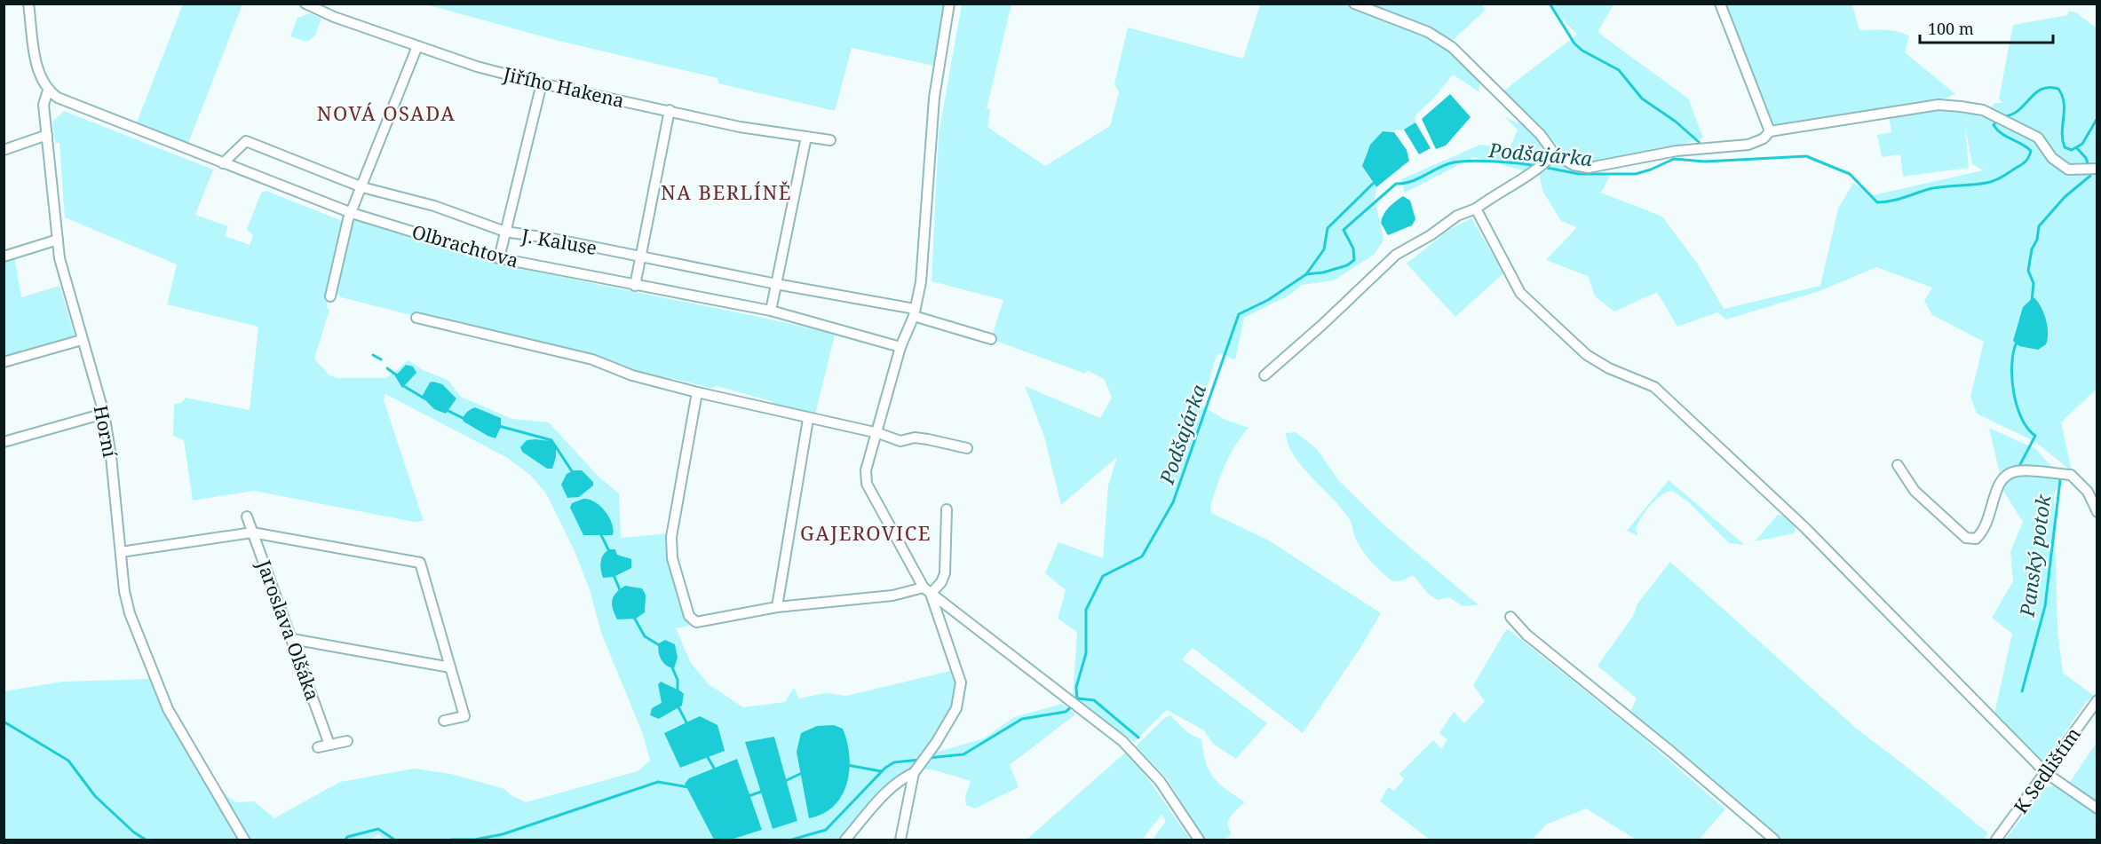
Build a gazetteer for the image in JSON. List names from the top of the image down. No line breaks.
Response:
{"streets":{"street":["Jiřího Hakena","J. Kaluse","Olbrachtova","Horní","Jaroslava Olšáka","K Sedlištím"]},"crossings":[["J. Kaluse","Olbrachtova"],["Olbrachtova","Horní"]],"districts":["NOVÁ OSADA","NA BERLÍNĚ","GAJEROVICE"],"water":["Podšajárka","Panský potok"],"scale_bar":"100 m"}
